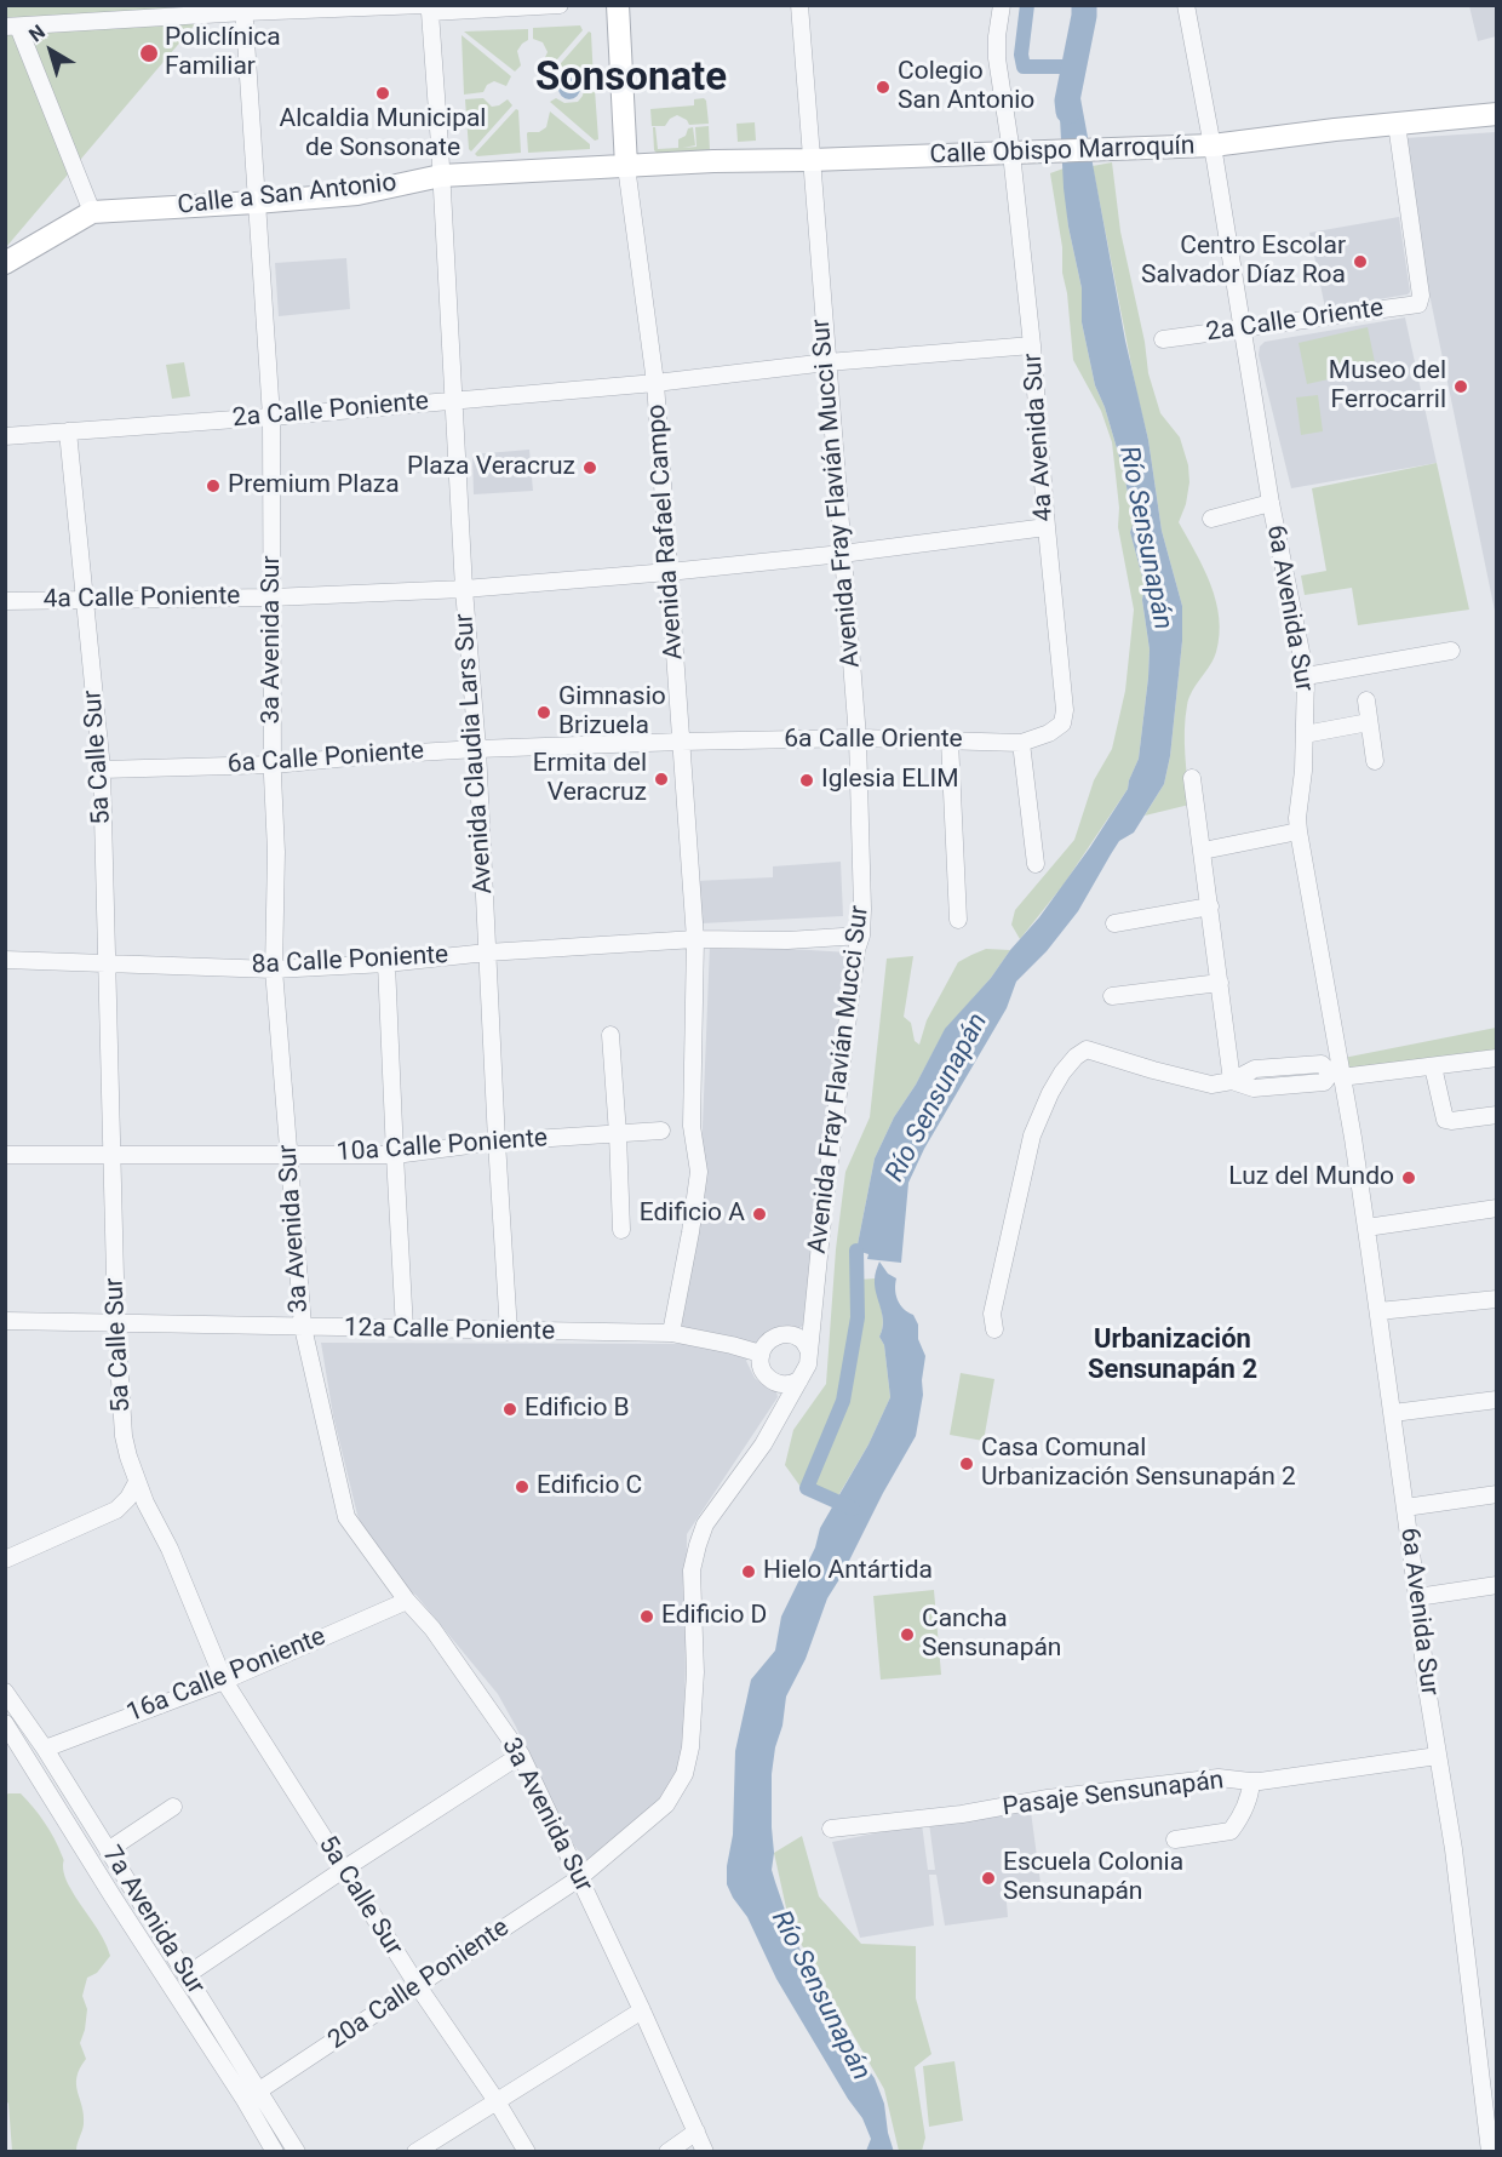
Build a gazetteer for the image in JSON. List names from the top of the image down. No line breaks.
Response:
{"streets":{"main road":["Calle Obispo Marroquín","Calle a San Antonio"],"street":["2a Calle Oriente","2a Calle Poniente","4a Avenida Sur","Avenida Fray Flavián Mucci Sur","Avenida Rafael Campo","4a Calle Poniente","6a Avenida Sur","3a Avenida Sur","6a Calle Oriente","Avenida Claudia Lars Sur","5a Calle Sur","6a Calle Poniente","8a Calle Poniente","10a Calle Poniente","12a Calle Poniente","16a Calle Poniente","Pasaje Sensunapán","7a Avenida Sur","20a Calle Poniente"]},"crossings":[["Calle Obispo Marroquín","Calle a San Antonio"],["Calle Obispo Marroquín","2a Calle Oriente"],["Calle Obispo Marroquín","4a Avenida Sur"],["Calle Obispo Marroquín","Avenida Fray Flavián Mucci Sur"],["Calle Obispo Marroquín","Avenida Rafael Campo"],["Calle Obispo Marroquín","6a Avenida Sur"],["Calle a San Antonio","Avenida Rafael Campo"],["Calle a San Antonio","3a Avenida Sur"],["Calle a San Antonio","Avenida Claudia Lars Sur"],["2a Calle Oriente","6a Avenida Sur"],["2a Calle Poniente","Avenida Rafael Campo"],["2a Calle Poniente","3a Avenida Sur"],["2a Calle Poniente","Avenida Claudia Lars Sur"],["2a Calle Poniente","5a Calle Sur"],["4a Avenida Sur","4a Calle Poniente"],["4a Avenida Sur","6a Calle Oriente"],["Avenida Fray Flavián Mucci Sur","4a Calle Poniente"],["Avenida Fray Flavián Mucci Sur","3a Avenida Sur"],["Avenida Fray Flavián Mucci Sur","6a Calle Oriente"],["Avenida Fray Flavián Mucci Sur","8a Calle Poniente"],["Avenida Fray Flavián Mucci Sur","12a Calle Poniente"],["Avenida Fray Flavián Mucci Sur","20a Calle Poniente"],["Avenida Rafael Campo","4a Calle Poniente"],["Avenida Rafael Campo","6a Calle Oriente"],["Avenida Rafael Campo","6a Calle Poniente"],["Avenida Rafael Campo","8a Calle Poniente"],["Avenida Rafael Campo","12a Calle Poniente"],["4a Calle Poniente","3a Avenida Sur"],["4a Calle Poniente","Avenida Claudia Lars Sur"],["4a Calle Poniente","5a Calle Sur"],["6a Avenida Sur","Pasaje Sensunapán"],["3a Avenida Sur","6a Calle Poniente"],["3a Avenida Sur","8a Calle Poniente"],["3a Avenida Sur","10a Calle Poniente"],["3a Avenida Sur","12a Calle Poniente"],["3a Avenida Sur","16a Calle Poniente"],["3a Avenida Sur","20a Calle Poniente"],["6a Calle Oriente","6a Calle Poniente"],["Avenida Claudia Lars Sur","6a Calle Poniente"],["Avenida Claudia Lars Sur","8a Calle Poniente"],["Avenida Claudia Lars Sur","10a Calle Poniente"],["Avenida Claudia Lars Sur","12a Calle Poniente"],["5a Calle Sur","6a Calle Poniente"],["5a Calle Sur","8a Calle Poniente"],["5a Calle Sur","10a Calle Poniente"],["5a Calle Sur","12a Calle Poniente"],["5a Calle Sur","16a Calle Poniente"],["5a Calle Sur","20a Calle Poniente"],["16a Calle Poniente","7a Avenida Sur"],["7a Avenida Sur","20a Calle Poniente"]],"districts":["Sonsonate","Urbanización Sensunapán 2"],"water":["Río Sensunapán"],"places":["Policlínica Familiar","Colegio San Antonio","Alcaldia Municipal de Sonsonate","Centro Escolar Salvador Díaz Roa","Museo del Ferrocarril","Plaza Veracruz","Premium Plaza","Gimnasio Brizuela","Ermita del Veracruz","Iglesia ELIM","Luz del Mundo","Edificio A","Edificio B","Casa Comunal Urbanización Sensunapán 2","Edificio C","Hielo Antártida","Edificio D","Cancha Sensunapán","Escuela Colonia Sensunapán"],"north":"top left"}
